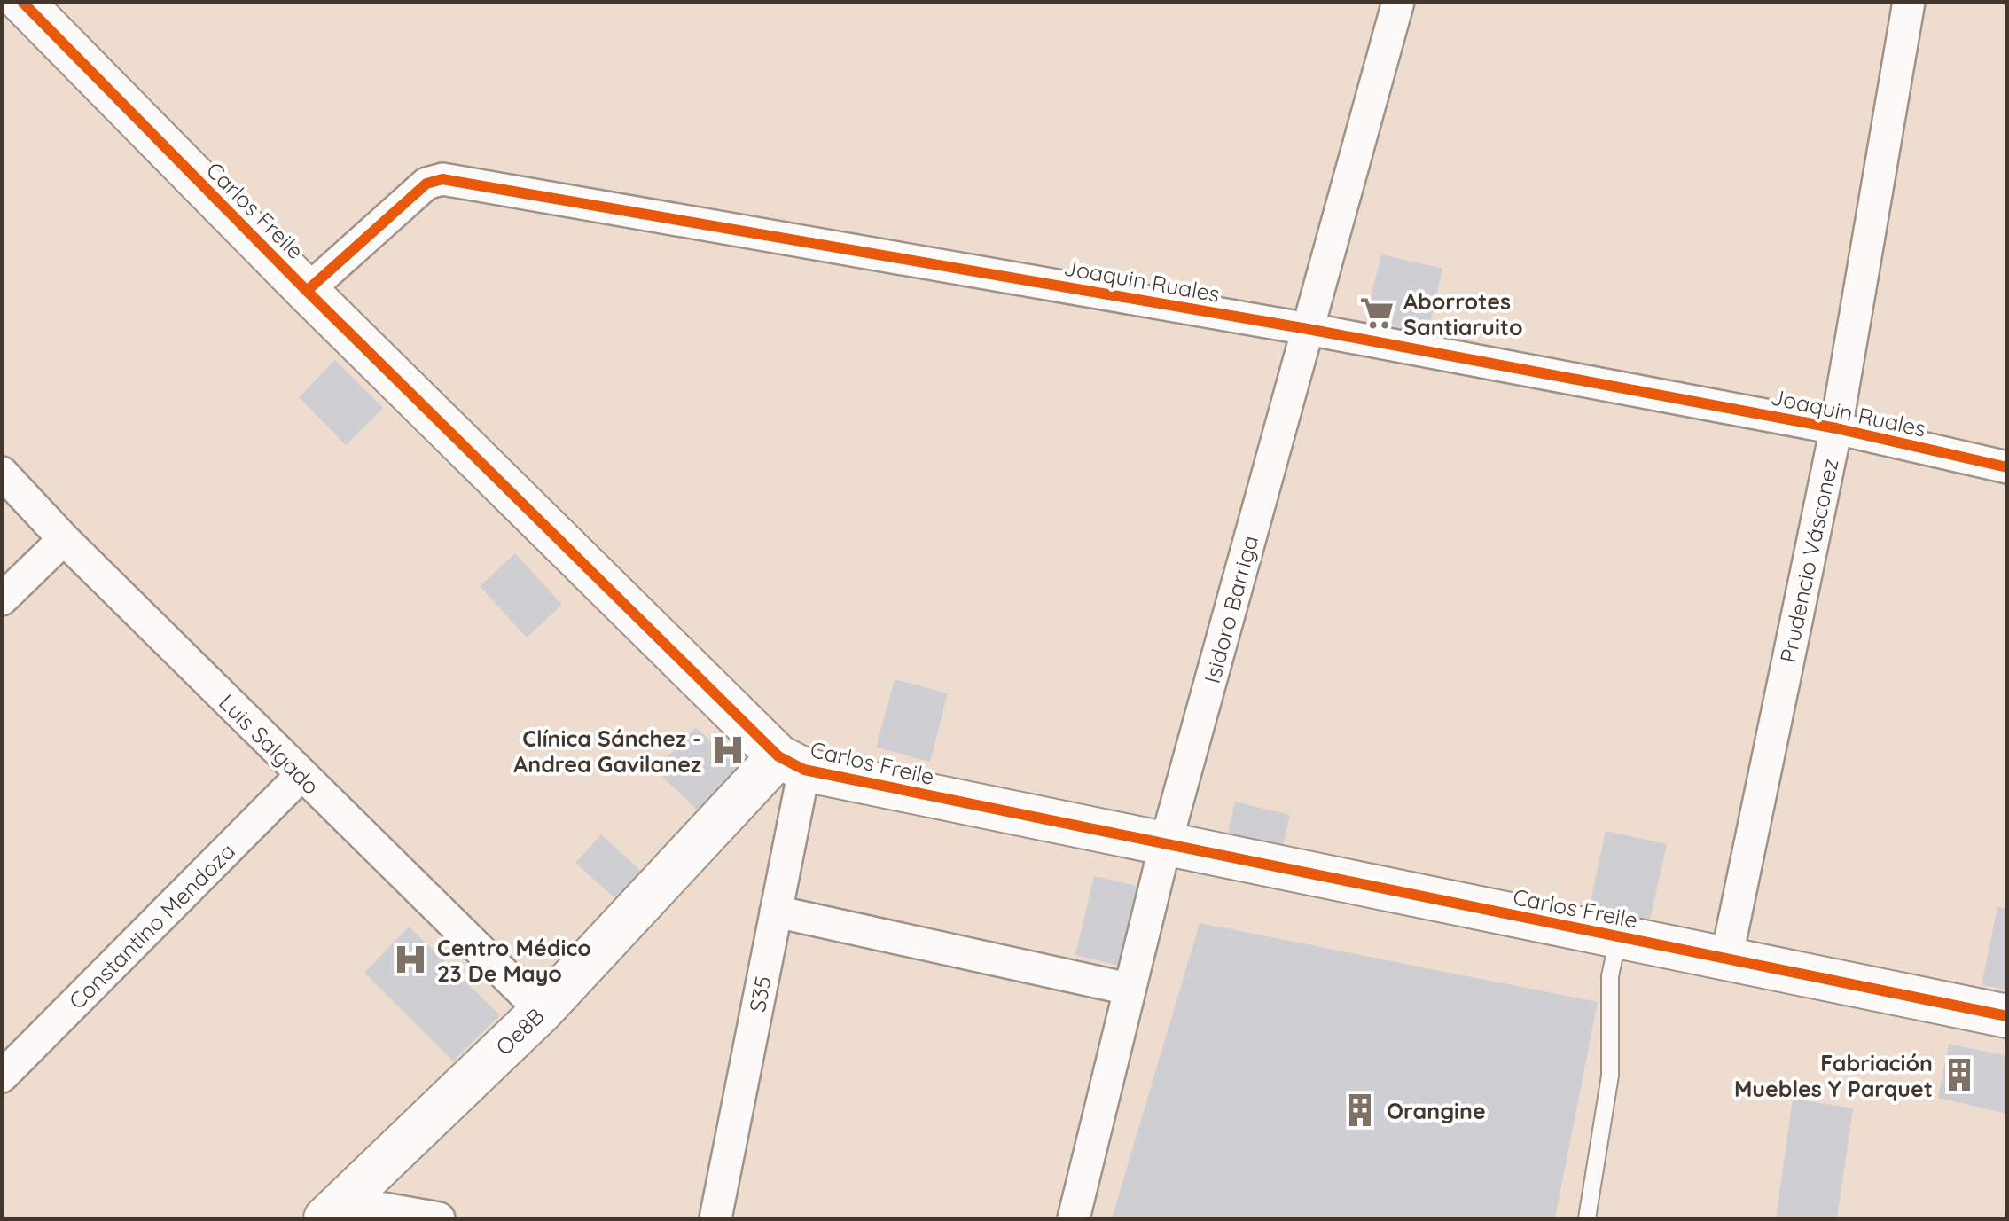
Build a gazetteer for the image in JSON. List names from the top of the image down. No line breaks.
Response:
{"streets":{"street":["Carlos Freile","Joaquin Ruales","Prudencio Vásconez","Isidoro Barriga","Luis Salgado","Constantino Mendoza","S35","Oe8B"]},"crossings":[["Carlos Freile","Joaquin Ruales"],["Carlos Freile","Prudencio Vásconez"],["Carlos Freile","Isidoro Barriga"],["Carlos Freile","S35"],["Carlos Freile","Oe8B"],["Joaquin Ruales","Prudencio Vásconez"],["Joaquin Ruales","Isidoro Barriga"],["Luis Salgado","Constantino Mendoza"],["Luis Salgado","Oe8B"],["S35","Oe8B"]],"places":{"supermarket":["Aborrotes Santiaruito"],"hospital":["Clínica Sánchez - Andrea Gavilanez","Centro Médico 23 De Mayo"],"building":["Fabriación Muebles Y Parquet","Orangine"]}}
